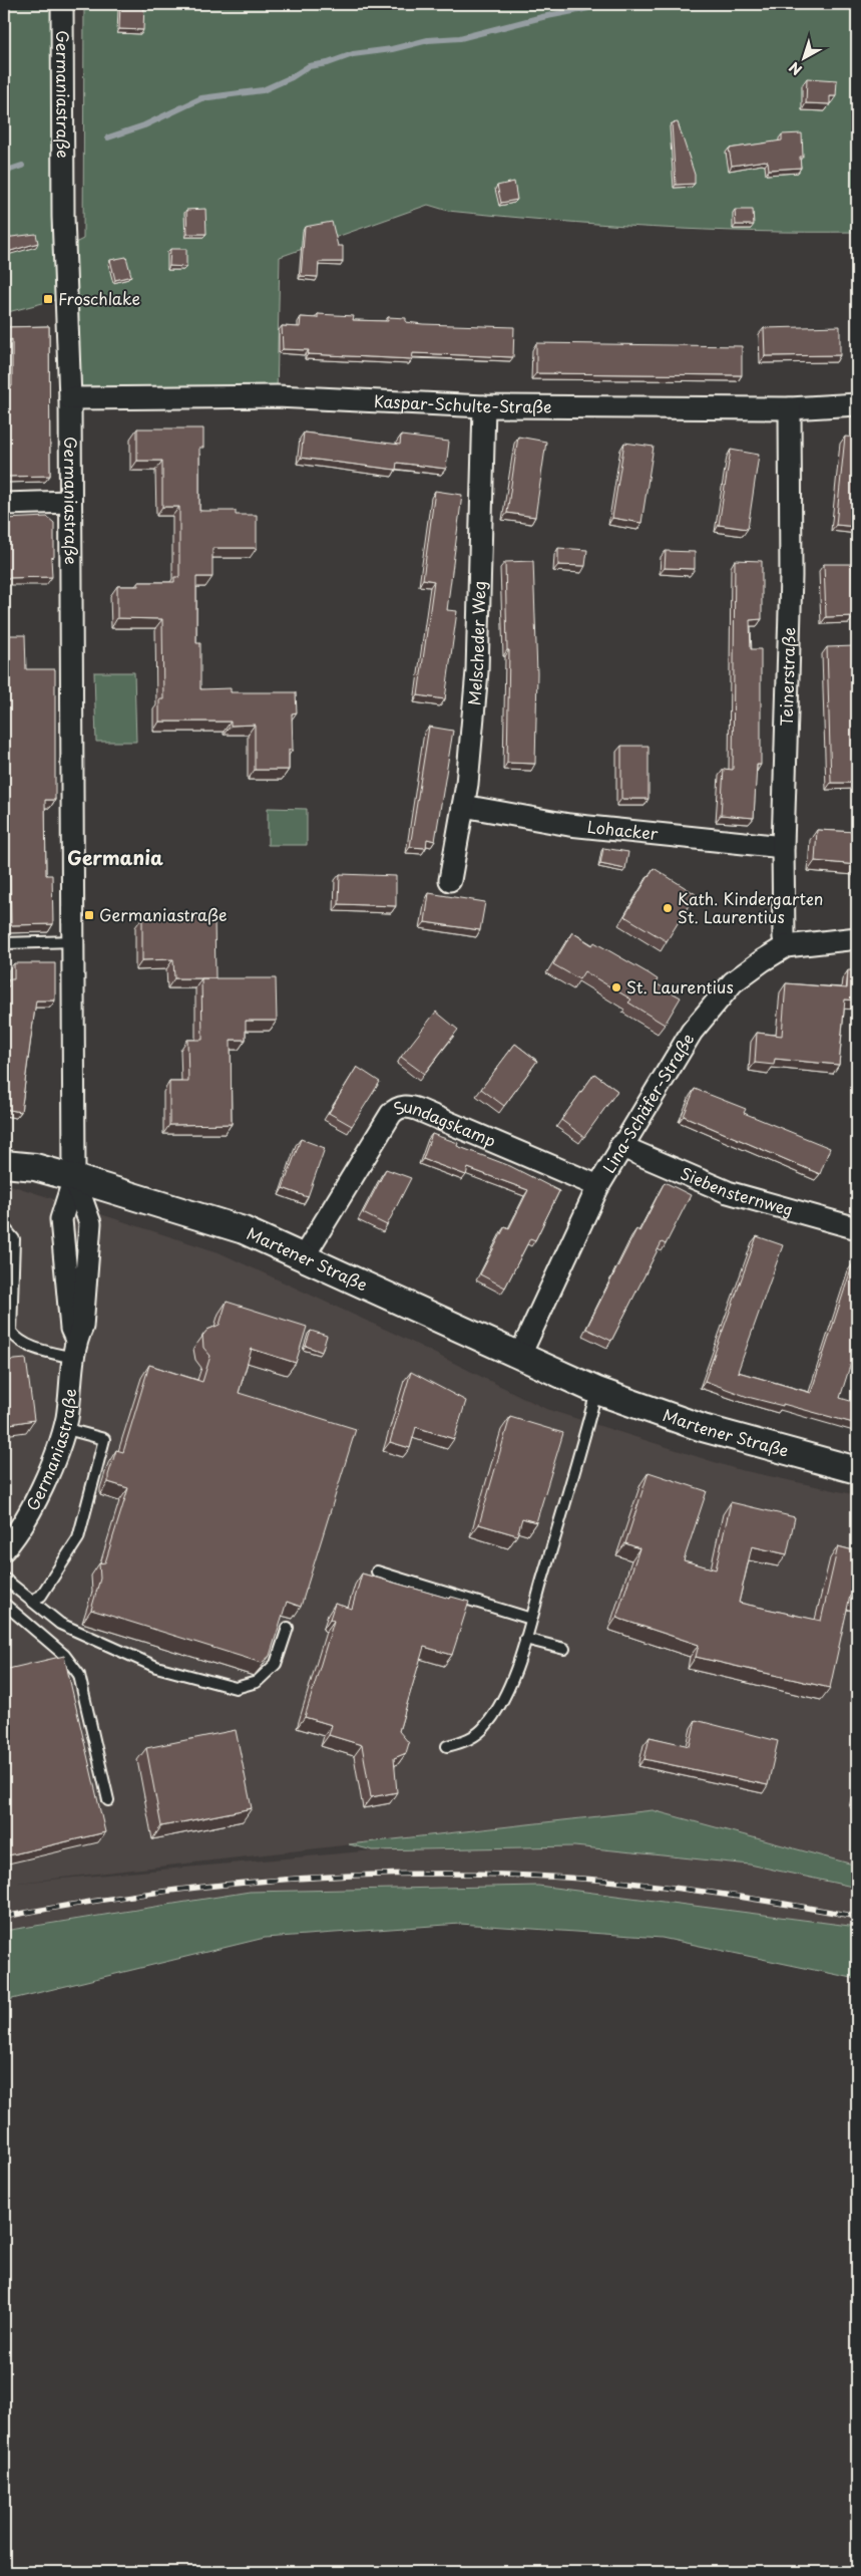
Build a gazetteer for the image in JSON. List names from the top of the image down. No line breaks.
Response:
{"streets":{"street":["Germaniastraße","Kaspar-Schulte-Straße","Melscheder Weg","Teinerstraße","Lohacker","Lina-Schäfer-Straße","Sundagskamp","Siebensternweg","Martener Straße"]},"crossings":[["Germaniastraße","Kaspar-Schulte-Straße"],["Germaniastraße","Martener Straße"],["Kaspar-Schulte-Straße","Melscheder Weg"],["Kaspar-Schulte-Straße","Teinerstraße"],["Melscheder Weg","Lohacker"],["Teinerstraße","Lohacker"],["Teinerstraße","Lina-Schäfer-Straße"],["Lina-Schäfer-Straße","Sundagskamp"],["Lina-Schäfer-Straße","Siebensternweg"],["Lina-Schäfer-Straße","Martener Straße"],["Sundagskamp","Martener Straße"]],"districts":["Germania"],"places":{"transit":["Froschlake","Germaniastraße"],"other":["Kath. Kindergarten St. Laurentius","St. Laurentius"]},"north":"bottom left"}
